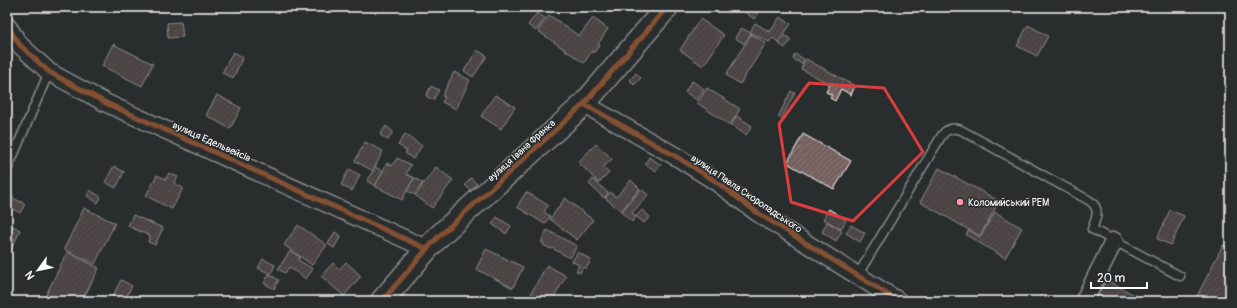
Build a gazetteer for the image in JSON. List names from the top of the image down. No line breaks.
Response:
{"streets":{"street":["вулиця Едельвейсів","вулиця Івана Франка","вулиця Павла Скоропадського"]},"crossings":[["вулиця Едельвейсів","вулиця Івана Франка"],["вулиця Івана Франка","вулиця Павла Скоропадського"]],"places":["Коломийський РЕМ"],"scale_bar":"20 m","north":"bottom left"}
